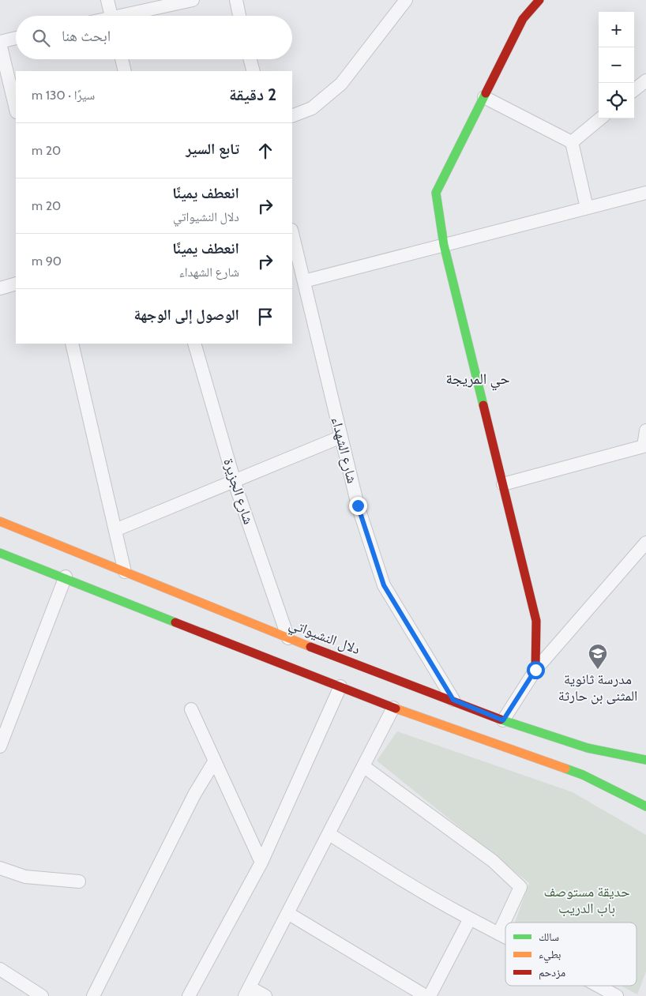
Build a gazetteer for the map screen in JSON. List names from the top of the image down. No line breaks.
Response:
{"streets":{"main road":["دلال النشيواتي"],"street":["شارع الشهداء","شارع الجزيرة"]},"crossings":[["شارع الشهداء","دلال النشيواتي"],["شارع الجزيرة","دلال النشيواتي"]],"districts":["حي المريجة"],"parks":["حديقة مستوصف باب الدريب"],"places":{"school or university":["مدرسة ثانوية المثنى بن حارثة"]},"legend":["سالك","بطيء","مزدحم"],"page":{"map_buttons":["+","−"],"search":"ابحث هنا","heading":["2 دقيقة","سيرًا · 130 m"],"list":[["تابع السير","20 m"],["انعطف يمينًا","دلال النشيواتي","20 m"],["انعطف يمينًا","شارع الشهداء","90 m"],"الوصول إلى الوجهة"]}}
